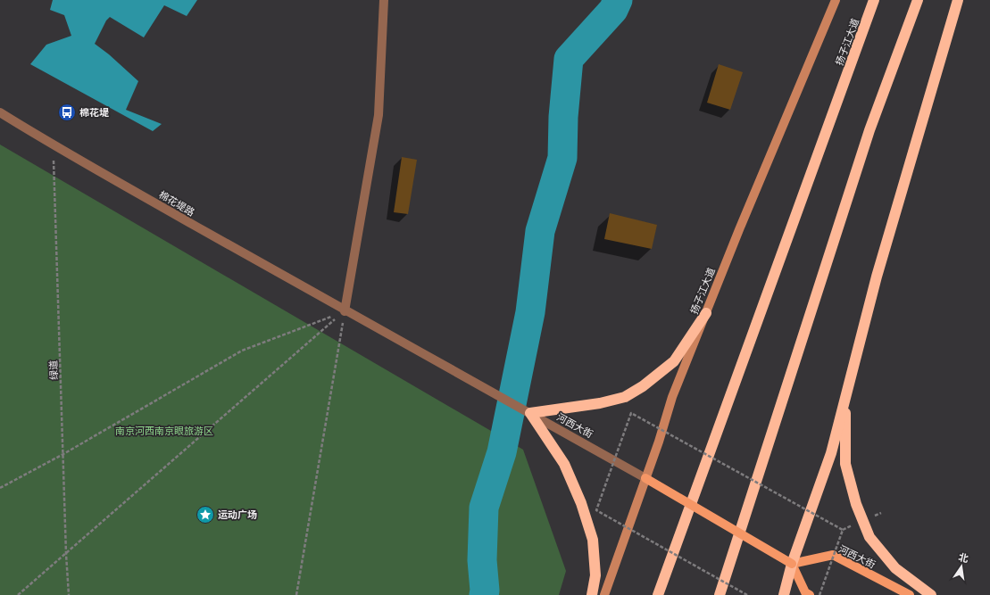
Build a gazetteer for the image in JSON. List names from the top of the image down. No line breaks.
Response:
{"streets":{"highway":["扬子江大道"],"main road":["河西大街"],"street":["棉花堤路"],"path":["绿道"]},"crossings":[["扬子江大道","河西大街"],["棉花堤路","绿道"],["棉花堤路","河西大街"]],"parks":["南京河西南京眼旅游区"],"places":{"bus stop":["棉花堤"],"place":["运动广场"]},"north":"top"}
